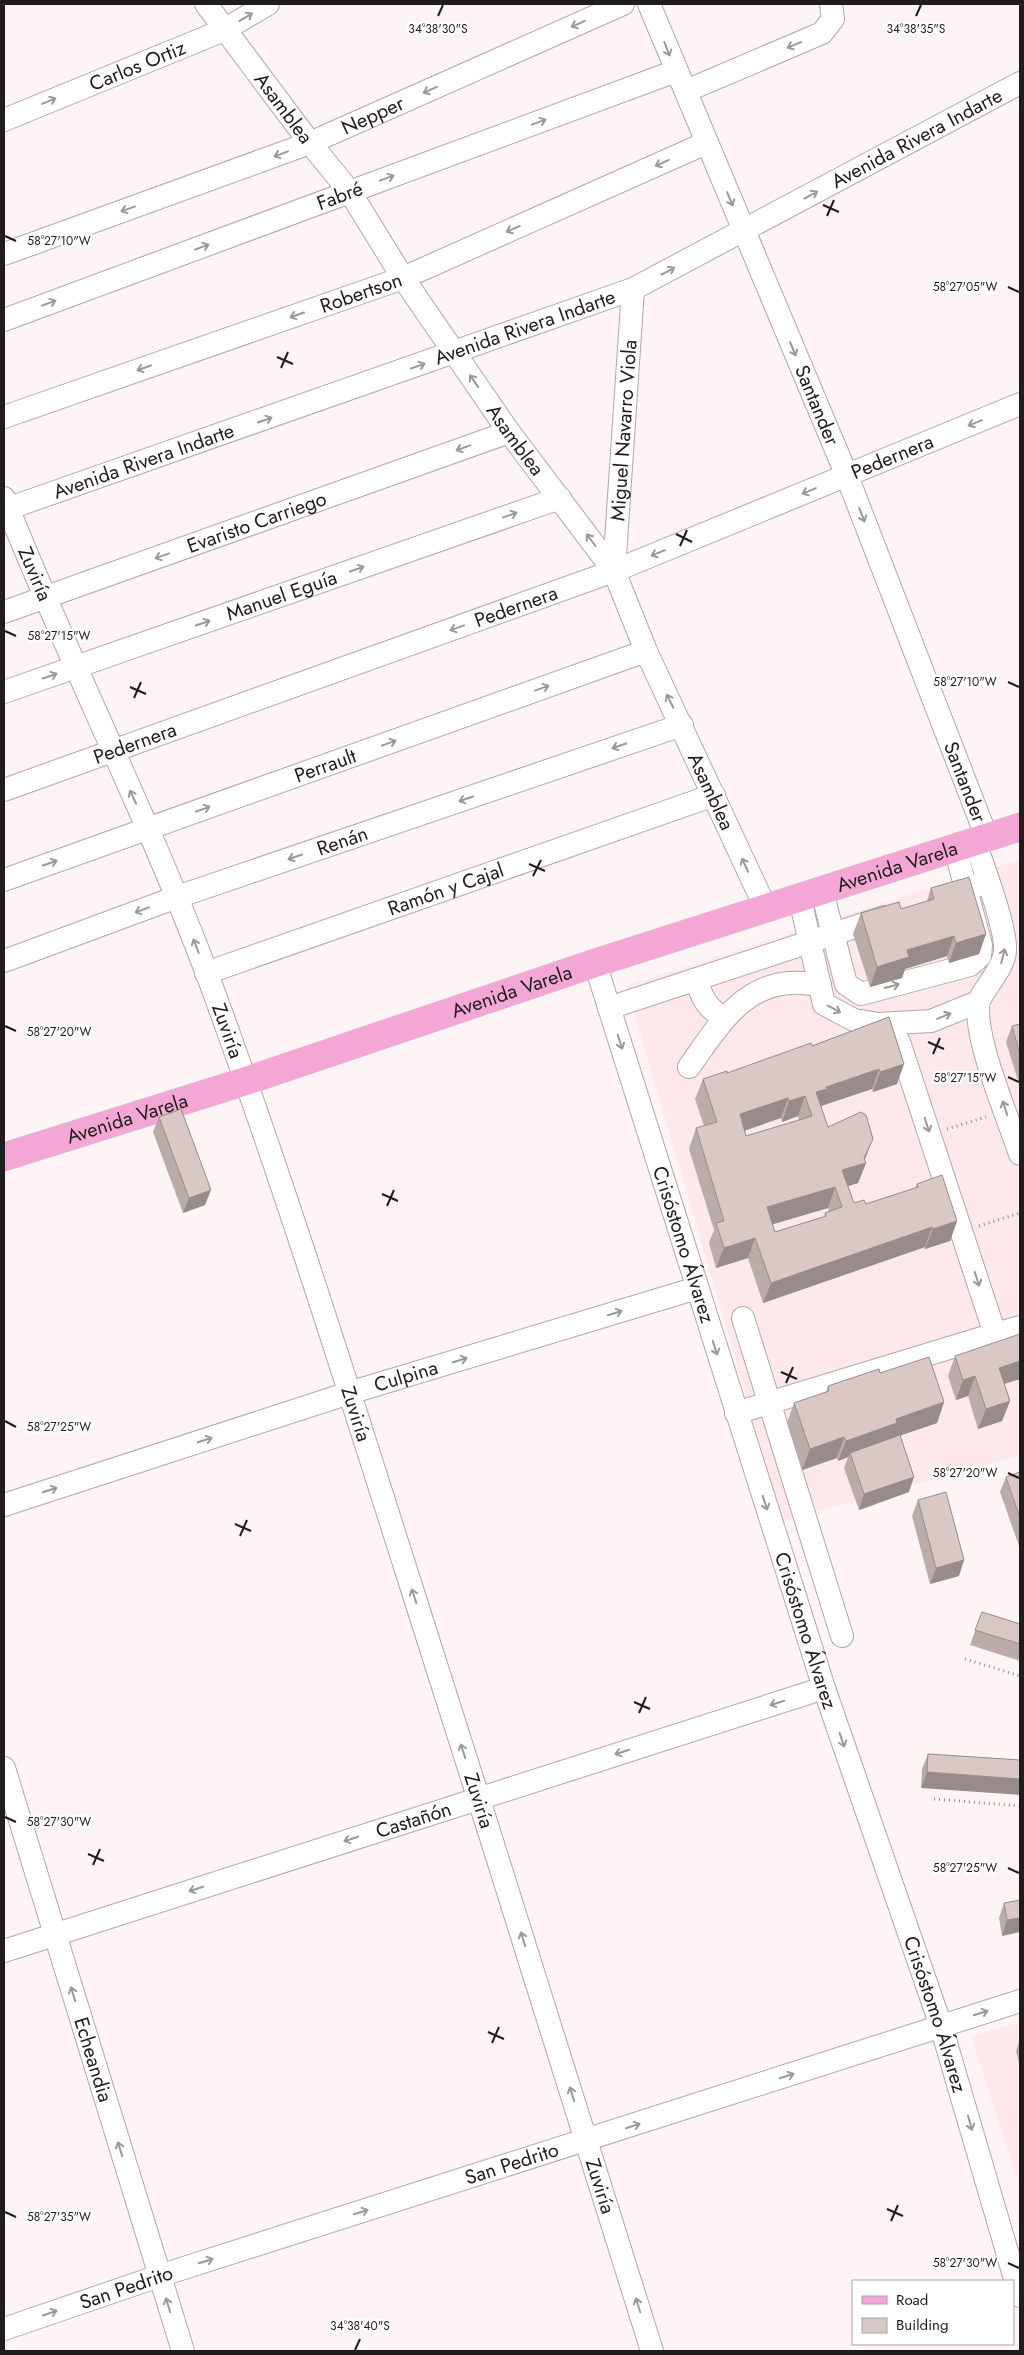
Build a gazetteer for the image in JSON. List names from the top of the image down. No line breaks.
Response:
{"streets":{"main road":["Avenida Varela"],"street":["Carlos Ortiz","Asamblea","Nepper","Avenida Rivera Indarte","Fabré","Robertson","Santander","Miguel Navarro Viola","Pedernera","Evaristo Carriego","Zuviría","Manuel Eguía","Perrault","Renán","Ramón y Cajal","Crisóstomo Álvarez","Culpina","Castañón","Echeandia","San Pedrito"]},"crossings":[["Carlos Ortiz","Asamblea"],["Asamblea","Nepper"],["Asamblea","Avenida Rivera Indarte"],["Asamblea","Fabré"],["Asamblea","Robertson"],["Asamblea","Miguel Navarro Viola"],["Asamblea","Pedernera"],["Asamblea","Evaristo Carriego"],["Asamblea","Manuel Eguía"],["Asamblea","Perrault"],["Asamblea","Renán"],["Asamblea","Avenida Varela"],["Asamblea","Ramón y Cajal"],["Avenida Rivera Indarte","Santander"],["Avenida Rivera Indarte","Miguel Navarro Viola"],["Avenida Rivera Indarte","Zuviría"],["Fabré","Santander"],["Robertson","Santander"],["Santander","Pedernera"],["Santander","Avenida Varela"],["Miguel Navarro Viola","Pedernera"],["Pedernera","Zuviría"],["Evaristo Carriego","Zuviría"],["Zuviría","Manuel Eguía"],["Zuviría","Perrault"],["Zuviría","Renán"],["Zuviría","Avenida Varela"],["Zuviría","Ramón y Cajal"],["Zuviría","Culpina"],["Zuviría","Castañón"],["Zuviría","San Pedrito"],["Avenida Varela","Crisóstomo Álvarez"],["Crisóstomo Álvarez","Culpina"],["Crisóstomo Álvarez","Castañón"],["Crisóstomo Álvarez","San Pedrito"],["Castañón","Echeandia"],["Echeandia","San Pedrito"]],"one_way":["Carlos Ortiz","Asamblea","Nepper","Avenida Rivera Indarte","Fabré","Robertson","Santander","Pedernera","Evaristo Carriego","Zuviría","Manuel Eguía","Perrault","Renán","Crisóstomo Álvarez","Culpina","Castañón","Echeandia","San Pedrito"],"legend":["Road","Building"],"coordinates":["34°38'35\"S","34°38'30\"S","58°27'10\"W","58°27'05\"W","58°27'15\"W","58°27'20\"W","58°27'25\"W","58°27'30\"W","58°27'35\"W","34°38'40\"S"]}
